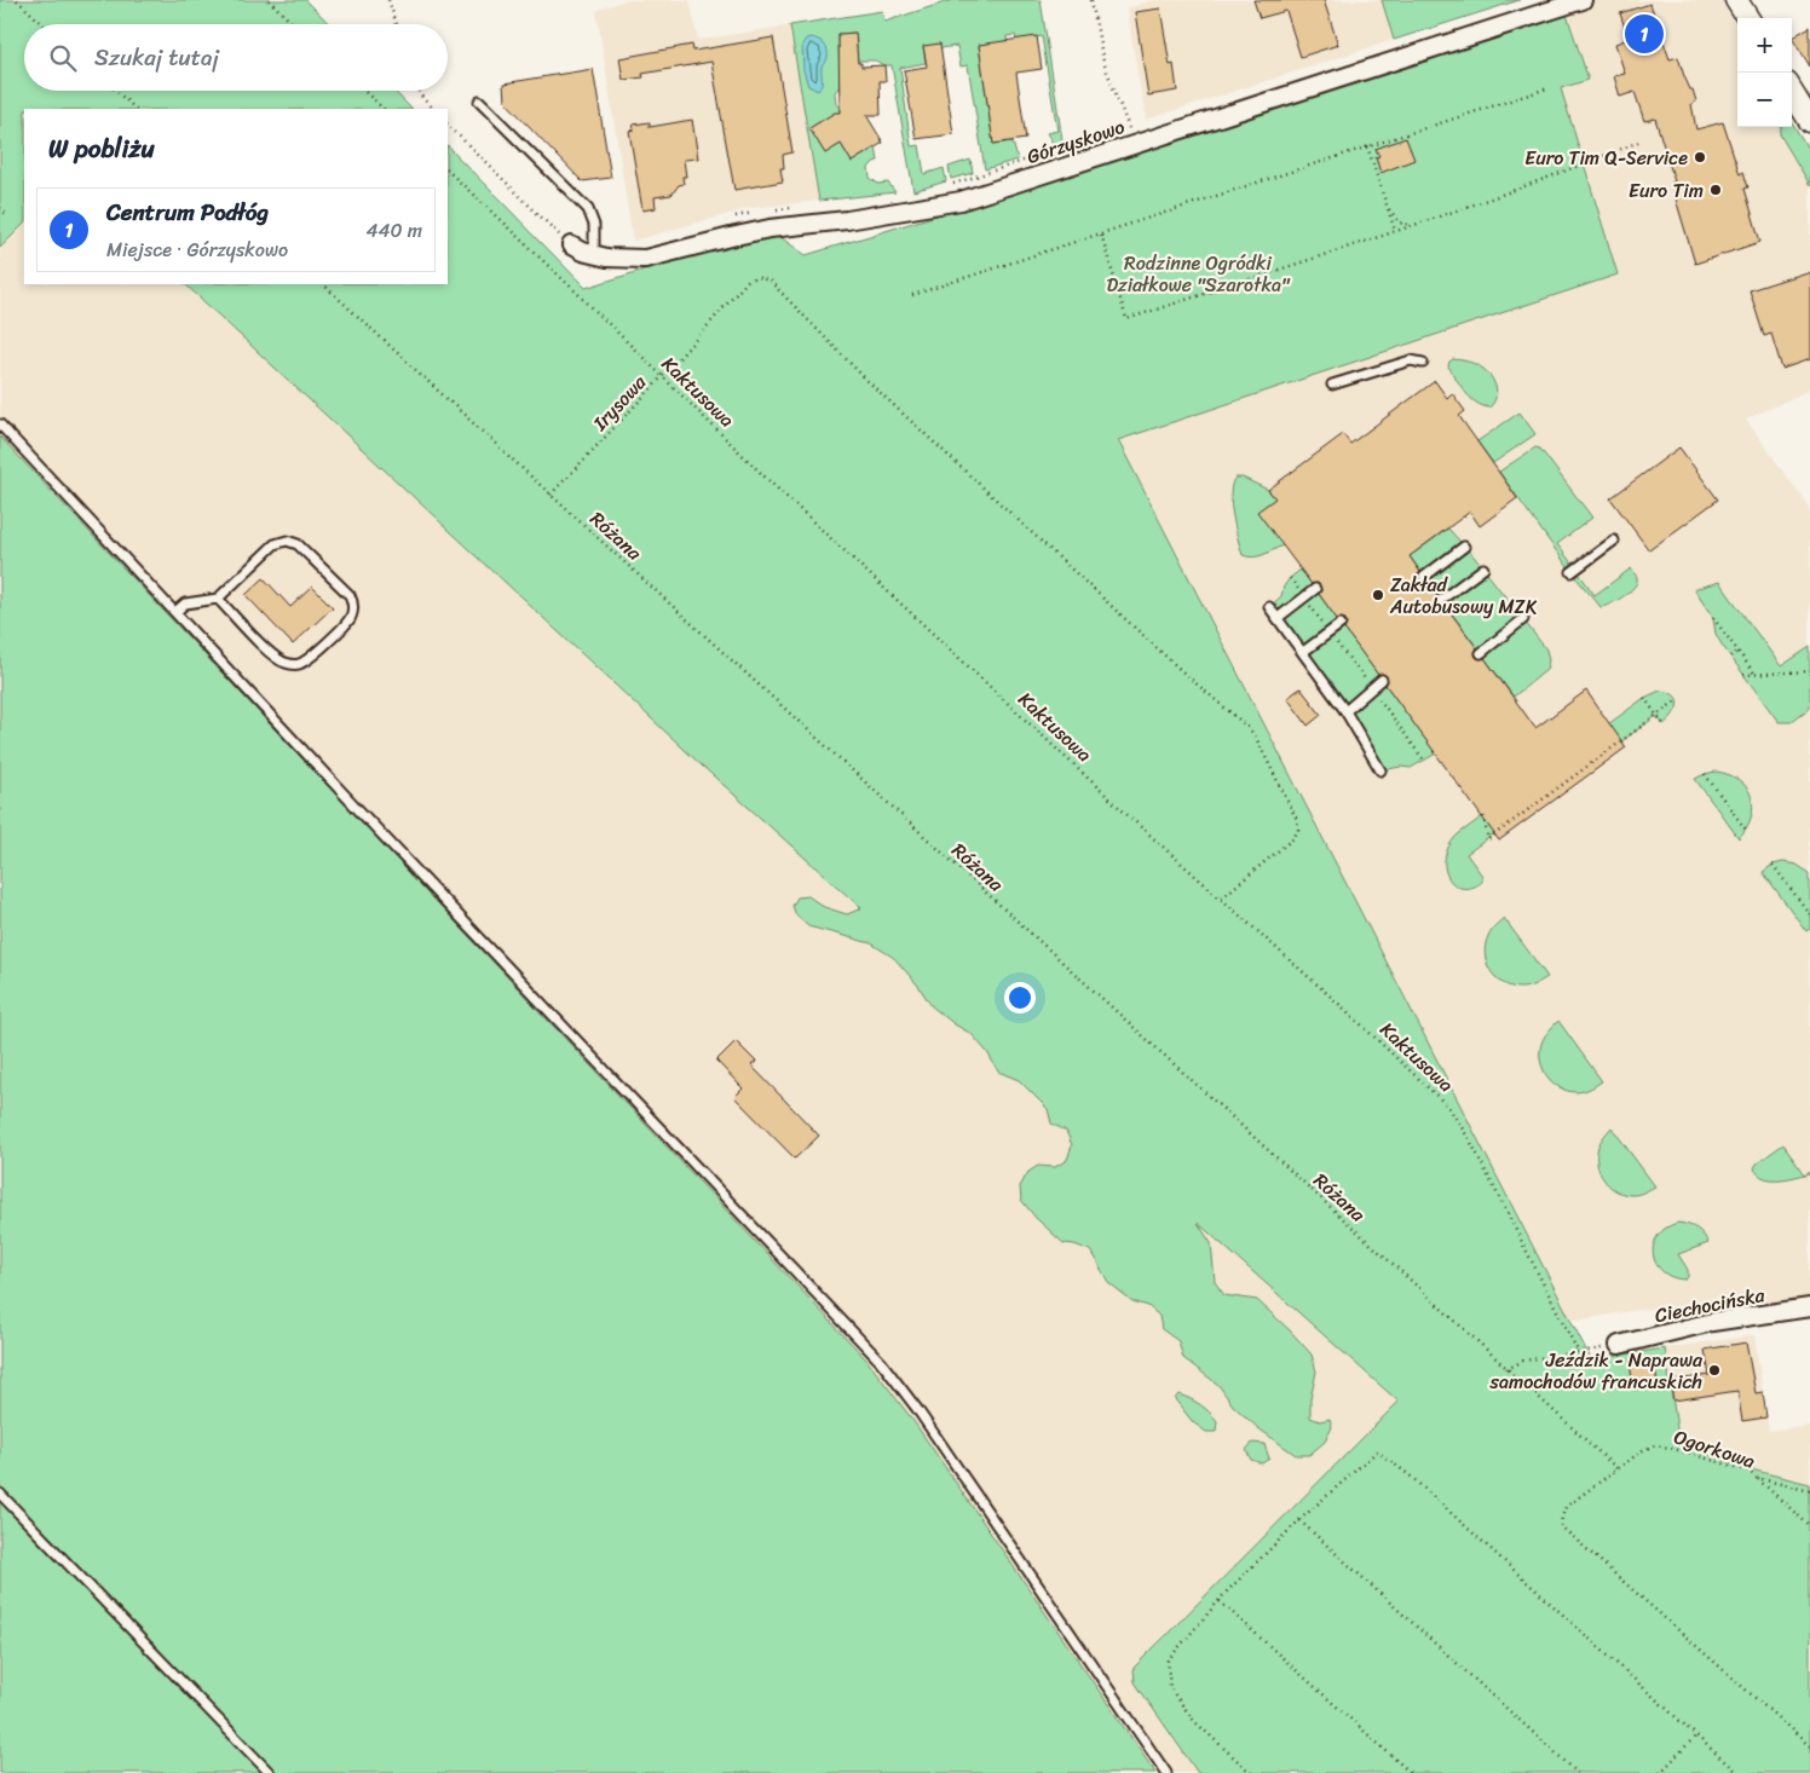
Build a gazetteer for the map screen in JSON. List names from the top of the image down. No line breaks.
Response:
{"streets":{"street":["Górzyskowo","Ciechocińska"],"path":["Kaktusowa","Irysowa","Różana","Ogorkowa"]},"crossings":[["Kaktusowa","Irysowa"],["Irysowa","Różana"],["Różana","Ogorkowa"]],"parks":["Rodzinne Ogródki Działkowe \"Szarotka\""],"places":["Euro Tim Q-Service","Euro Tim","Zakład Autobusowy MZK","Jeździk - Naprawa samochodów francuskich"],"page":{"pins":"1","map_buttons":["+","−"],"search":"Szukaj tutaj","heading":"W pobliżu","list":[{"mark":"1","name":"Centrum Podłóg","note":"Miejsce · Górzyskowo","value":"440 m"}]}}
